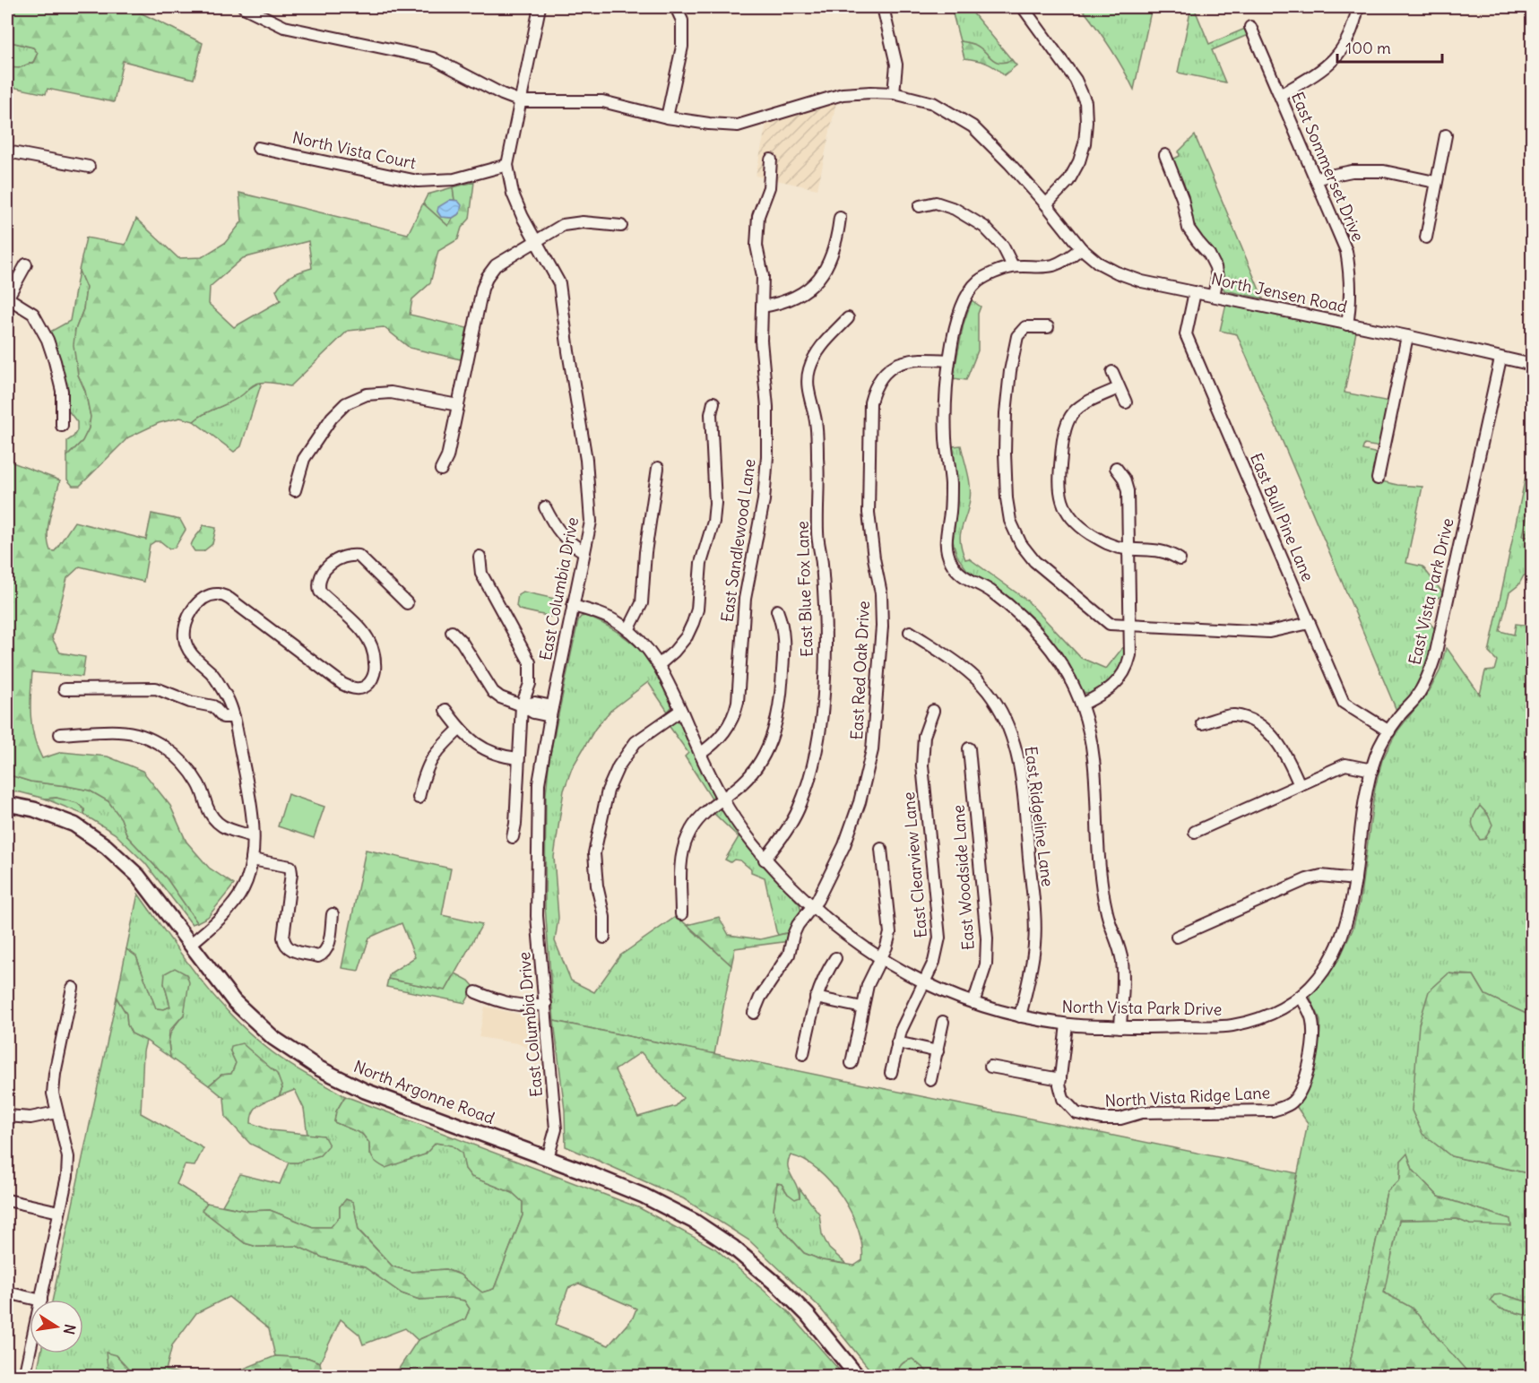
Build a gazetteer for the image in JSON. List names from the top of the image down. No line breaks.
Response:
{"streets":{"main road":["North Argonne Road"],"street":["North Vista Court","East Sommerset Drive","North Jensen Road","East Bull Pine Lane","East Sandlewood Lane","East Columbia Drive","East Blue Fox Lane","East Vista Park Drive","East Red Oak Drive","East Ridgeline Lane","East Clearview Lane","East Woodside Lane","North Vista Park Drive","North Vista Ridge Lane"]},"crossings":[["North Vista Court","East Columbia Drive"],["East Sommerset Drive","North Jensen Road"],["North Jensen Road","East Bull Pine Lane"],["North Jensen Road","East Columbia Drive"],["North Jensen Road","East Vista Park Drive"],["East Bull Pine Lane","East Vista Park Drive"],["East Sandlewood Lane","North Vista Park Drive"],["East Columbia Drive","North Vista Park Drive"],["East Columbia Drive","North Argonne Road"],["East Blue Fox Lane","North Vista Park Drive"],["East Vista Park Drive","North Vista Park Drive"],["East Vista Park Drive","North Vista Ridge Lane"],["East Red Oak Drive","North Vista Park Drive"],["East Ridgeline Lane","North Vista Park Drive"],["East Clearview Lane","North Vista Park Drive"],["East Woodside Lane","North Vista Park Drive"],["North Vista Park Drive","North Vista Ridge Lane"]],"scale_bar":"100 m","north":"right"}
